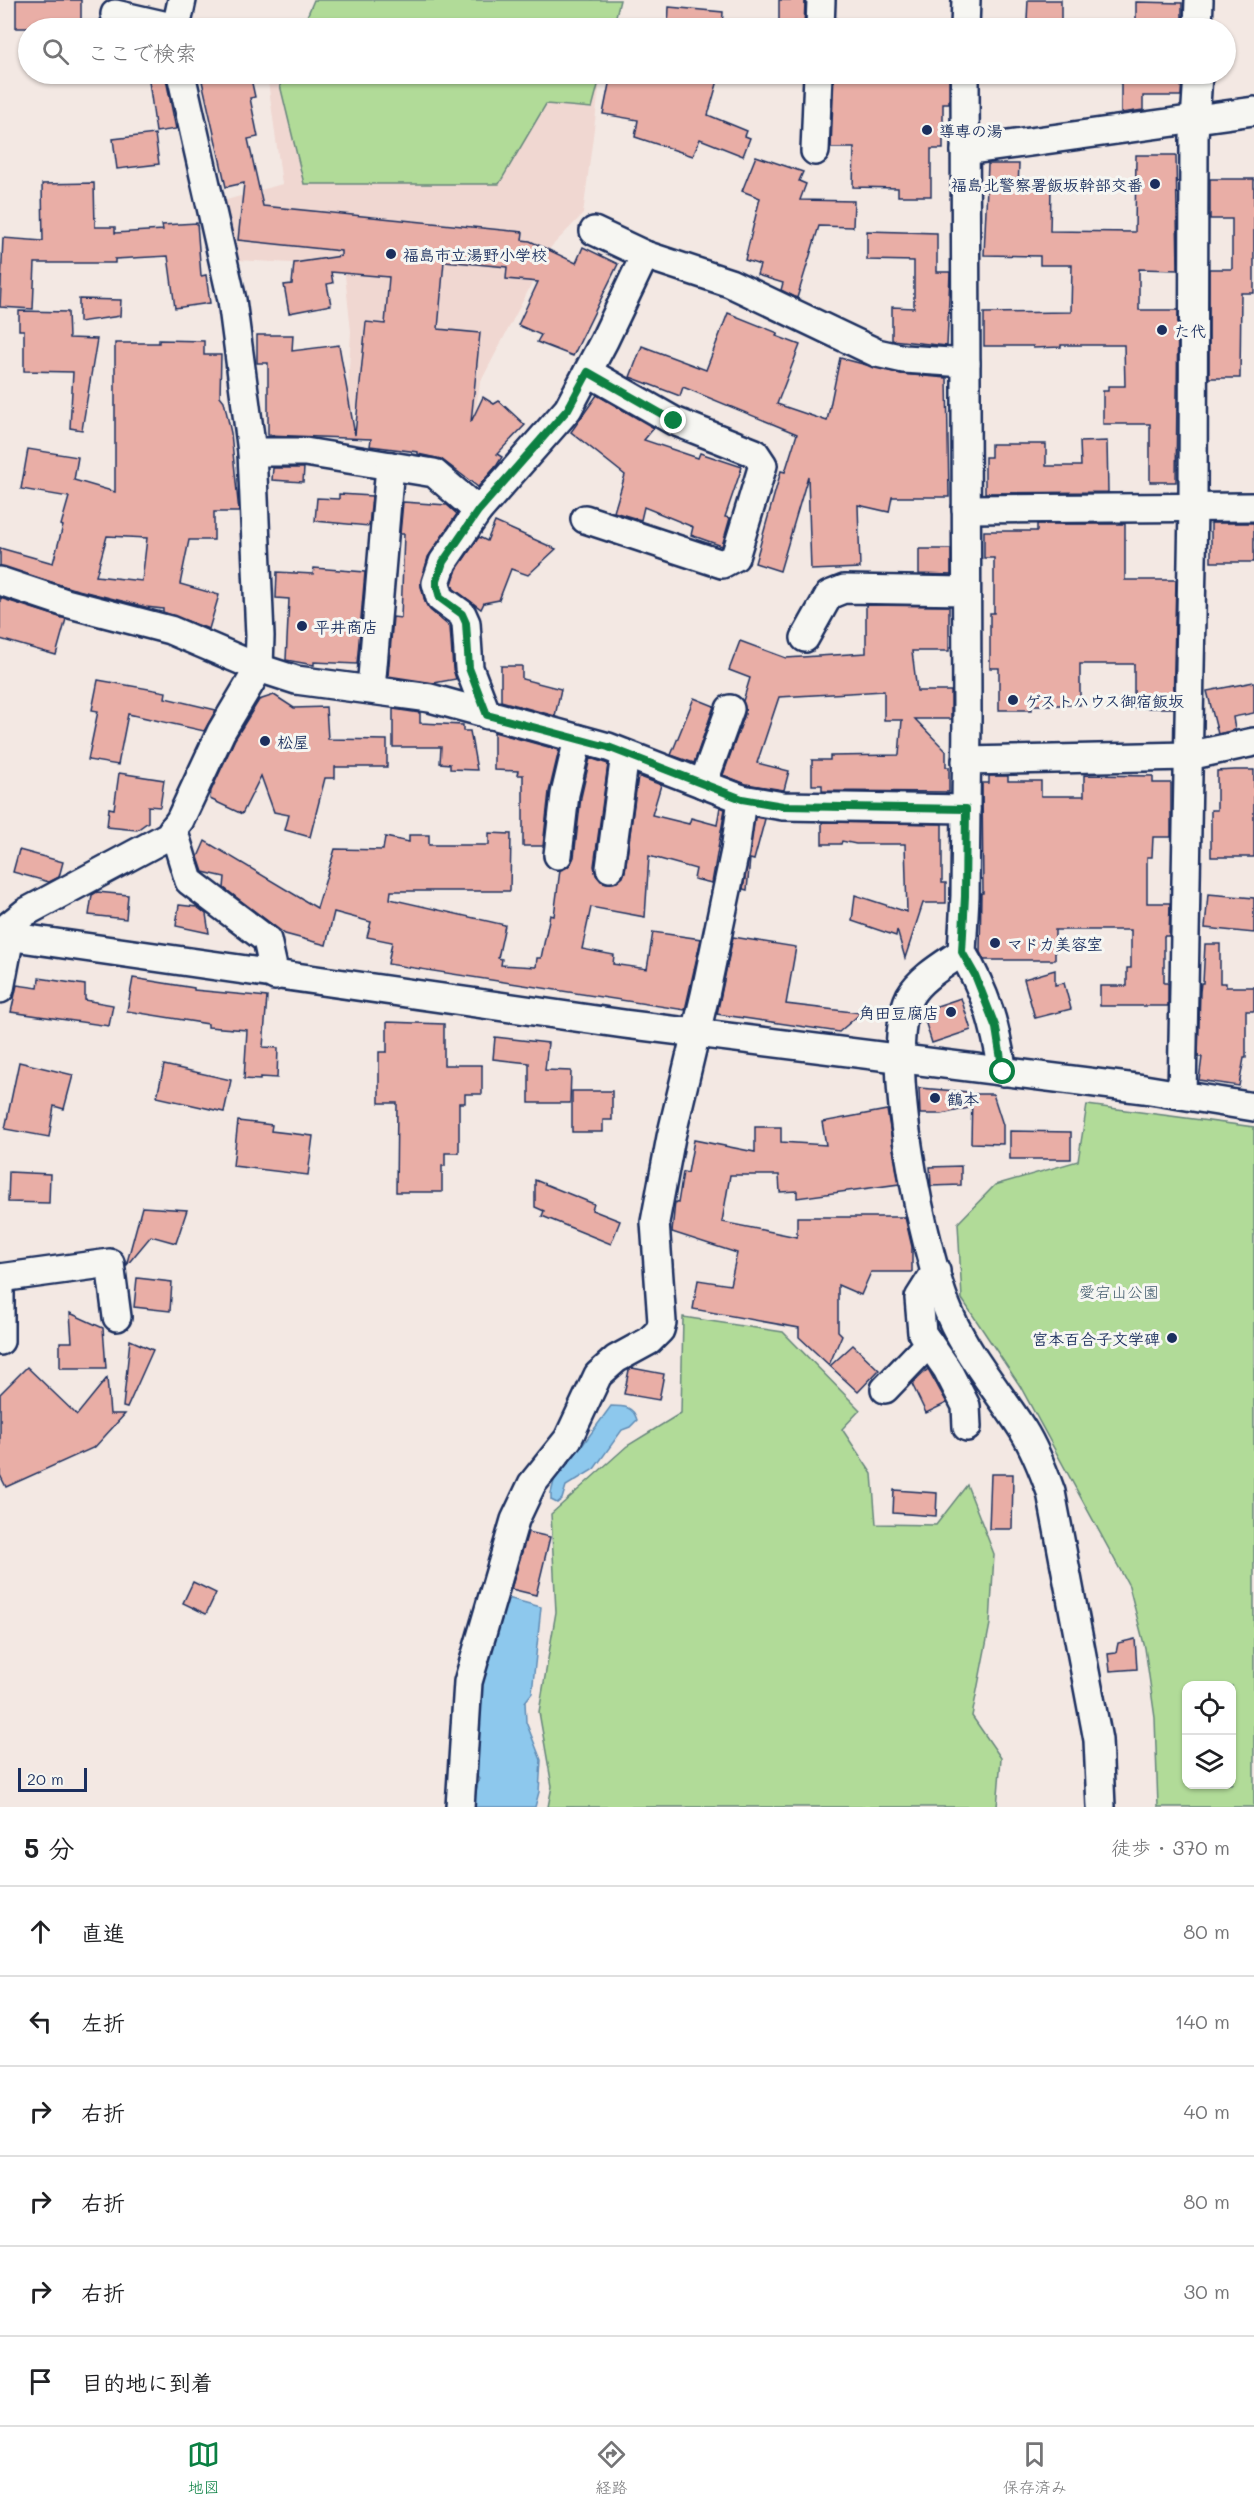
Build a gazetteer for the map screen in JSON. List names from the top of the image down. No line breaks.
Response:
{"parks":["愛宕山公園"],"places":["導専の湯","福島北警察署飯坂幹部交番","福島市立湯野小学校","た代","平井商店","ゲストハウス御宿飯坂","松屋","マドカ美容室","角田豆腐店","鶴本","宮本百合子文学碑"],"scale_bar":"20 m","page":{"search":"ここで検索","scale":"20 m","heading":["5 分","徒歩 · 370 m"],"list":[["直進","80 m"],["左折","140 m"],["右折","40 m"],["右折","80 m"],["右折","30 m"],"目的地に到着"],"nav":["地図","経路","保存済み"]}}
